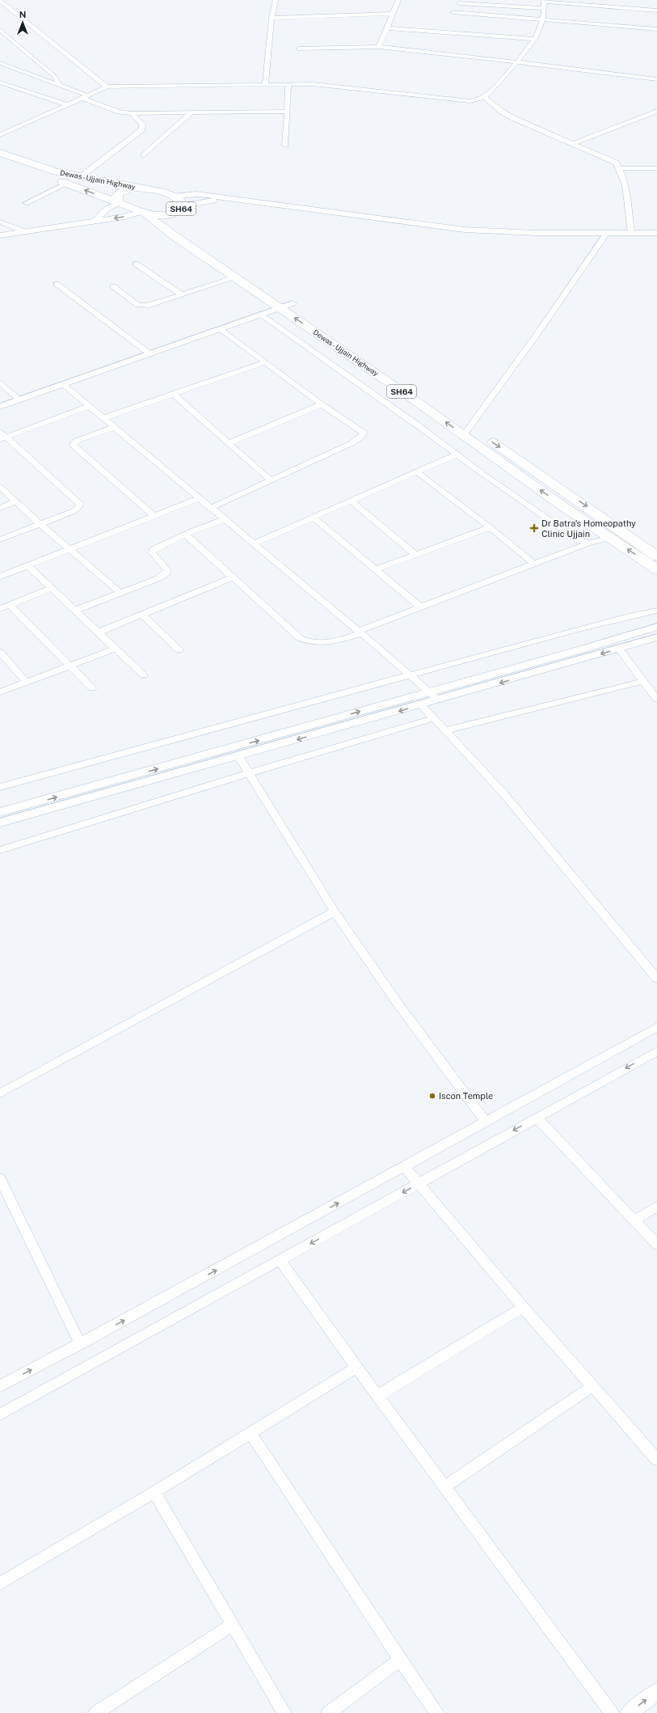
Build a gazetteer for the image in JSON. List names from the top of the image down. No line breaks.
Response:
{"streets":{"main road":["Dewas - Ujjain Highway","SH64"]},"places":{"health":["Dr Batra's Homeopathy Clinic Ujjain"],"other":["Iscon Temple"]},"north":"top"}
